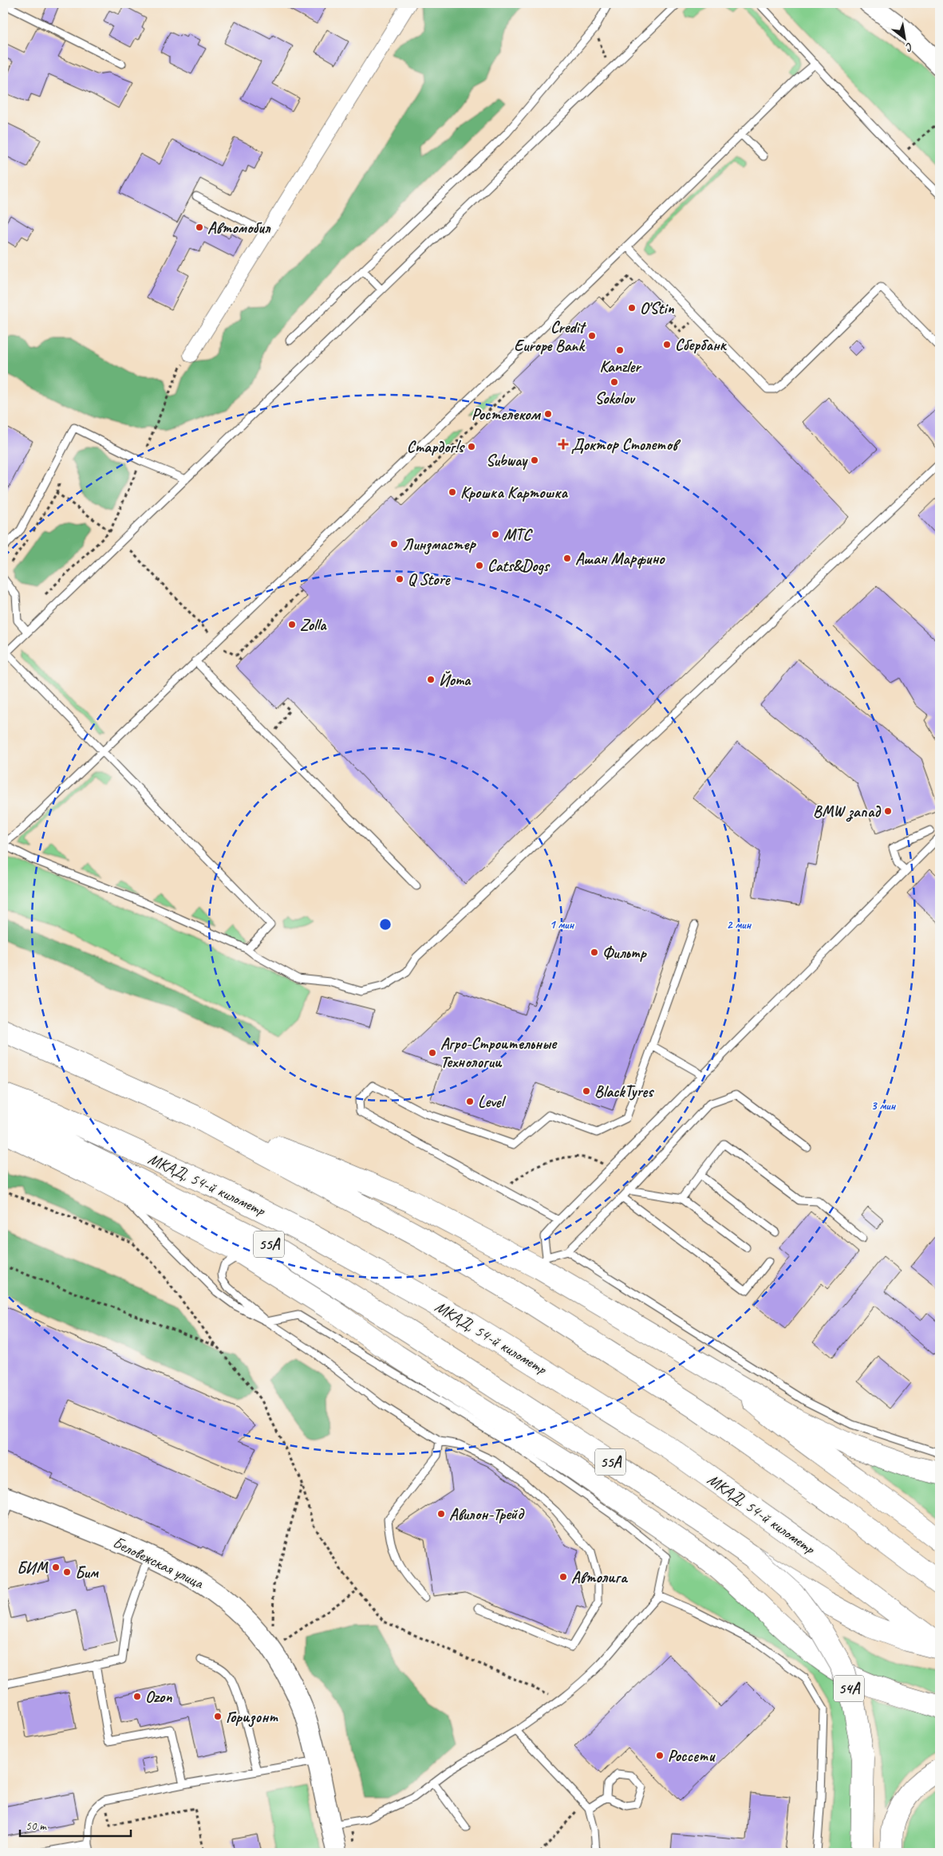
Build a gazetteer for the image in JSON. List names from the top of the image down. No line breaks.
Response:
{"streets":{"main road":["МКАД, 54-й километр","55А","54А"],"street":["Беловежская улица"]},"crossings":[["МКАД, 54-й километр","55А"],["55А","54А"]],"places":{"other":["Автомобил","O'Stin","Credit Europe Bank","Сбербанк","Kanzler","Sokolov","Ростелеком","Стардог!s","Subway","Крошка Картошка","МТС","Линзмастер","Ашан Марфино","Cats&Dogs","Q Store","Zolla","Йота","BMW запад","Фильтр","Агро-Строительные Технологии","BlackTyres","Level","Авилон-Трейд","БИМ","Бим","Автолига","Ozon","Горизонт","Россети"],"health":["Доктор Столетов"]},"scale_bar":"50 m","north":"bottom right","rings":["1 мин","2 мин","3 мин"]}
